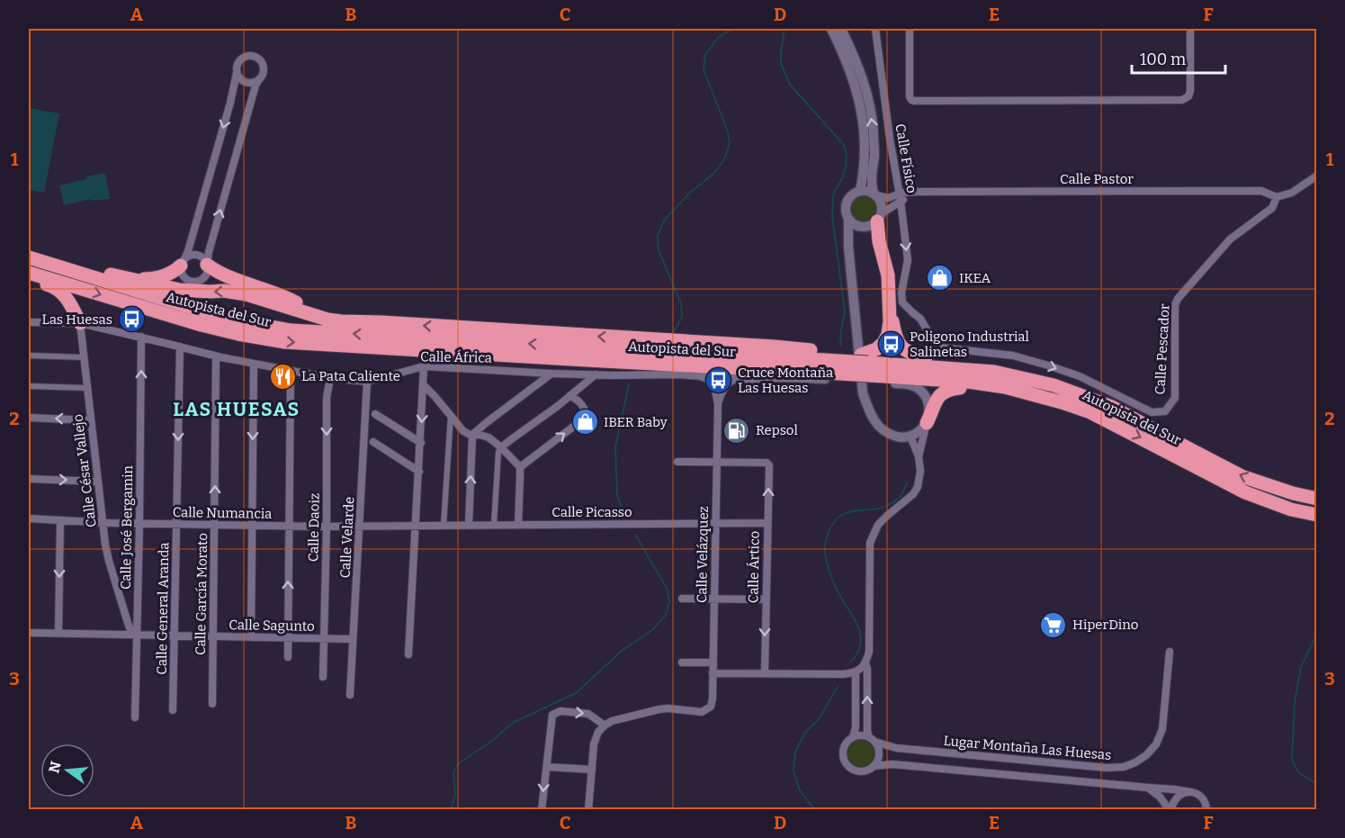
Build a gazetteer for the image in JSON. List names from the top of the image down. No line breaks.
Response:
{"streets":{"highway":["Autopista del Sur"],"street":["Calle Físico","Calle Pastor","Calle Pescador","Calle África","Calle César Vallejo","Calle Picasso","Calle Numancia","Calle José Bergamin","Calle Daoiz","Calle Velarde","Calle Velázquez","Calle Ártico","Calle García Morato","Calle General Aranda","Calle Sagunto","Lugar Montaña Las Huesas"]},"crossings":[["Calle Físico","Calle Pastor"],["Calle Físico","Calle Pescador"],["Calle Pastor","Calle Pescador"],["Calle África","Calle César Vallejo"],["Calle África","Calle José Bergamin"],["Calle África","Calle Daoiz"],["Calle África","Calle Velarde"],["Calle África","Calle Velázquez"],["Calle África","Calle García Morato"],["Calle África","Calle General Aranda"],["Calle César Vallejo","Calle Numancia"],["Calle César Vallejo","Calle José Bergamin"],["Calle César Vallejo","Calle Sagunto"],["Calle Picasso","Calle Numancia"],["Calle Picasso","Calle Velázquez"],["Calle Picasso","Calle Ártico"],["Calle Numancia","Calle José Bergamin"],["Calle Numancia","Calle Daoiz"],["Calle Numancia","Calle Velarde"],["Calle Numancia","Calle García Morato"],["Calle Numancia","Calle General Aranda"],["Calle José Bergamin","Calle Sagunto"],["Calle Daoiz","Calle Sagunto"],["Calle Velarde","Calle Sagunto"],["Calle Velázquez","Calle Ártico"],["Calle García Morato","Calle Sagunto"],["Calle General Aranda","Calle Sagunto"]],"one_way":["Calle Físico","Calle José Bergamin","Calle General Aranda"],"districts":["LAS HUESAS"],"places":{"shop":["IKEA","IBER Baby"],"bus stop":["Las Huesas","Poligono Industrial Salinetas","Cruce Montaña Las Huesas"],"restaurant":["La Pata Caliente"],"fuel station":["Repsol"],"supermarket":["HiperDino"]},"scale_bar":"100 m","north":"left","grid":{"columns":["A","B","C","D","E","F"],"rows":["1","2","3"]}}
